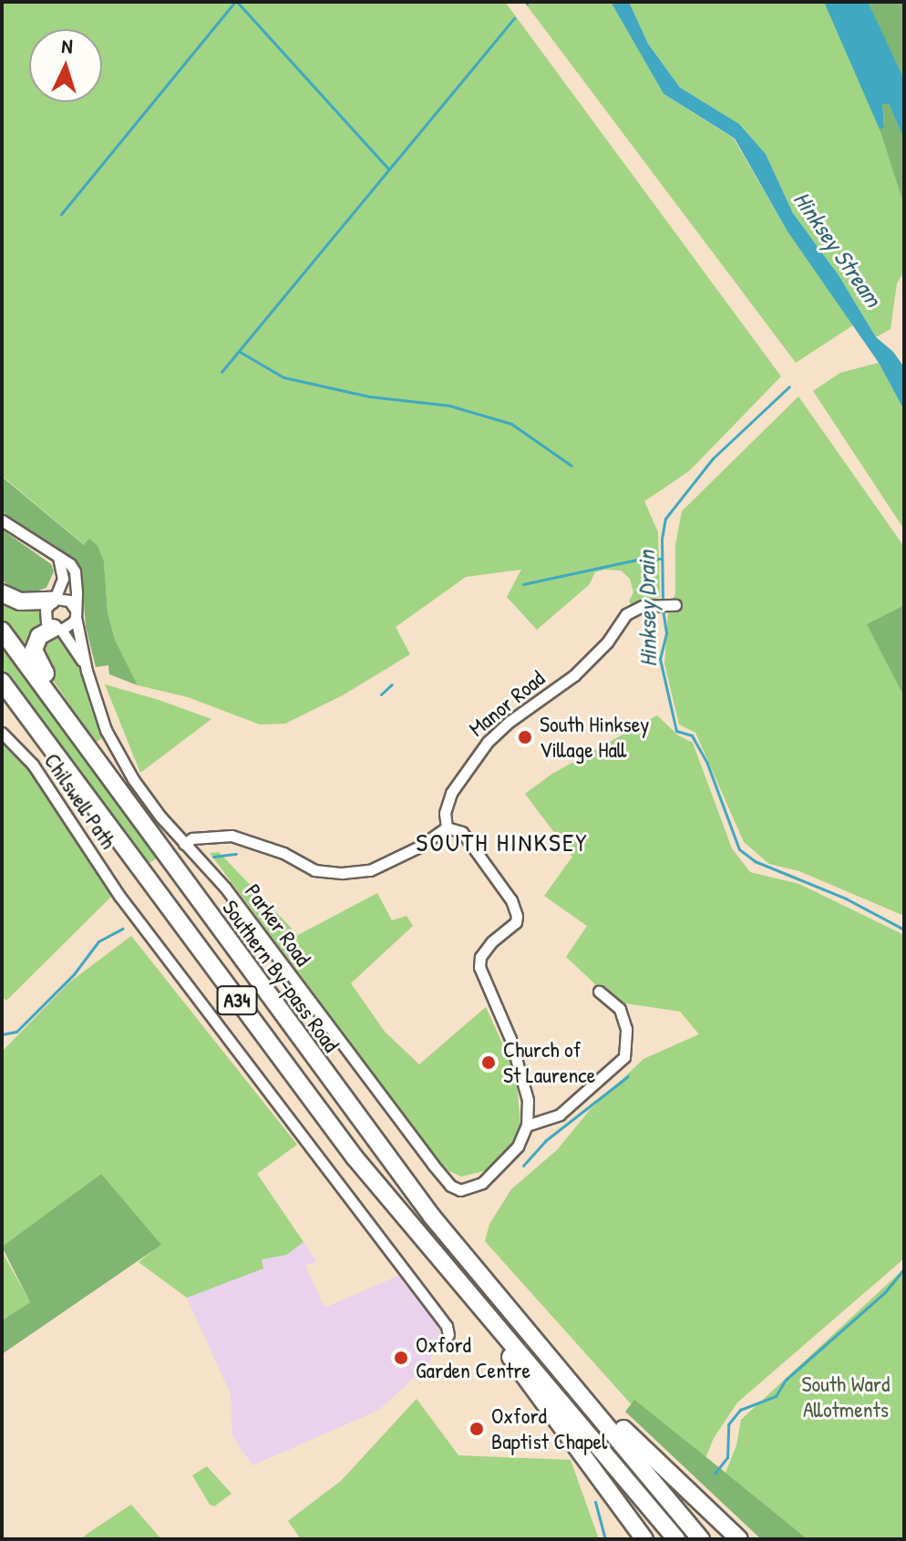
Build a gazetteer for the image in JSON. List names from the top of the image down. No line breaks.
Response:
{"streets":{"highway":["Southern By-pass Road","A34"],"street":["Manor Road","Chilswell Path","Parker Road"]},"crossings":[["Southern By-pass Road","A34"]],"districts":["SOUTH HINKSEY"],"water":["Hinksey Stream","Hinksey Drain"],"parks":["South Ward Allotments"],"places":["South Hinksey Village Hall","Church of St Laurence","Oxford Garden Centre","Oxford Baptist Chapel"],"north":"top"}
